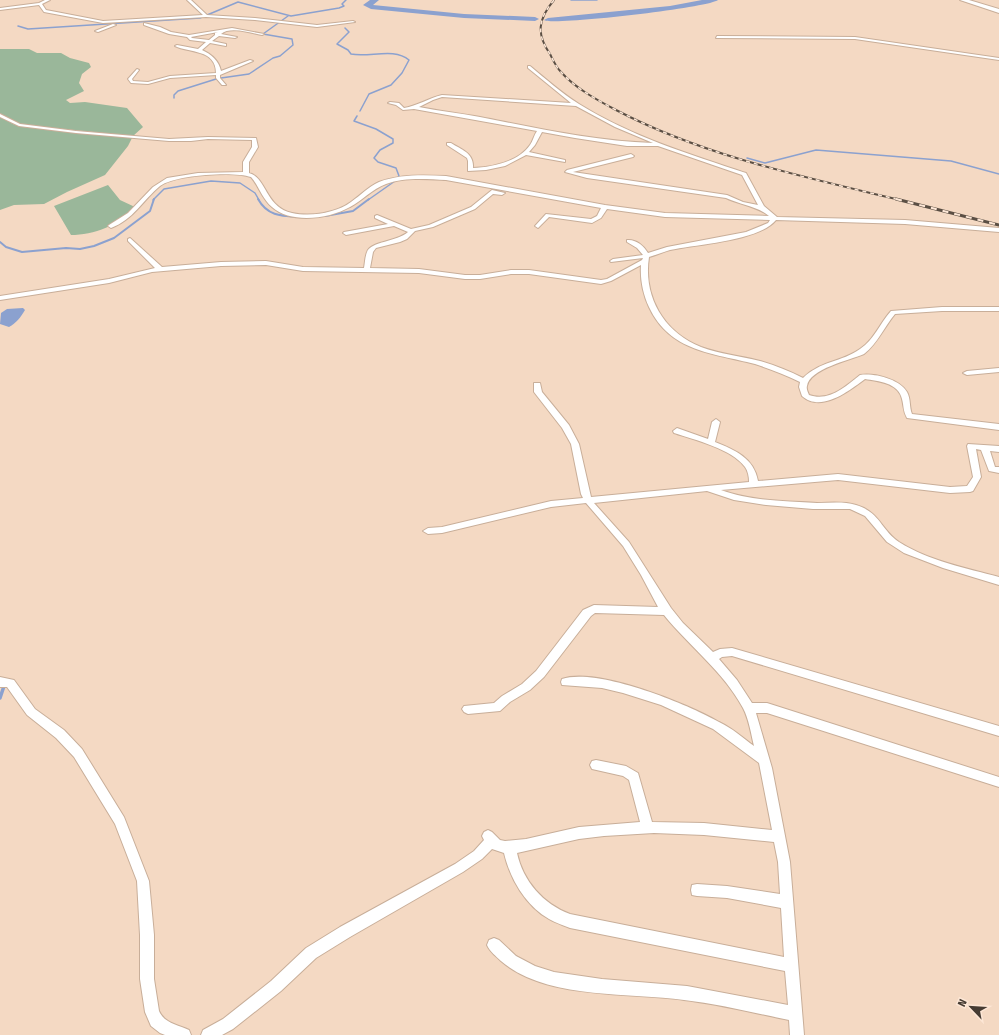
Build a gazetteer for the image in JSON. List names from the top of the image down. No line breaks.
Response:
{"north":"top left"}
